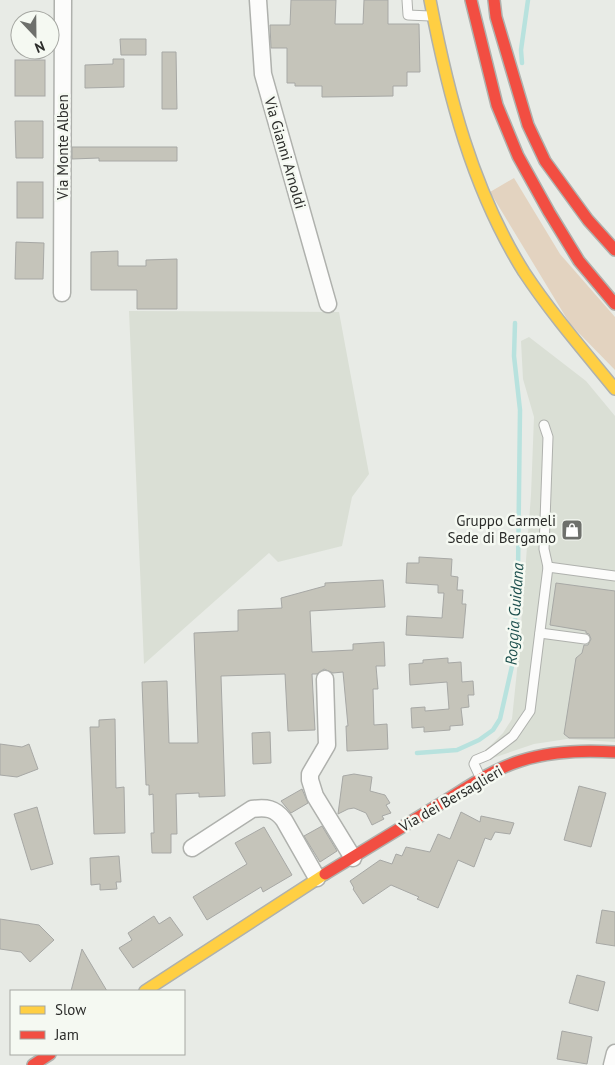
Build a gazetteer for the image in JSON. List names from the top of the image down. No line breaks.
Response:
{"streets":{"main road":["Via dei Bersaglieri"],"street":["Via Monte Alben","Via Gianni Arnoldi"]},"water":["Roggia Guidana"],"places":{"shop":["Gruppo Carmeli Sede di Bergamo"]},"legend":["Slow","Jam"],"north":"bottom"}
